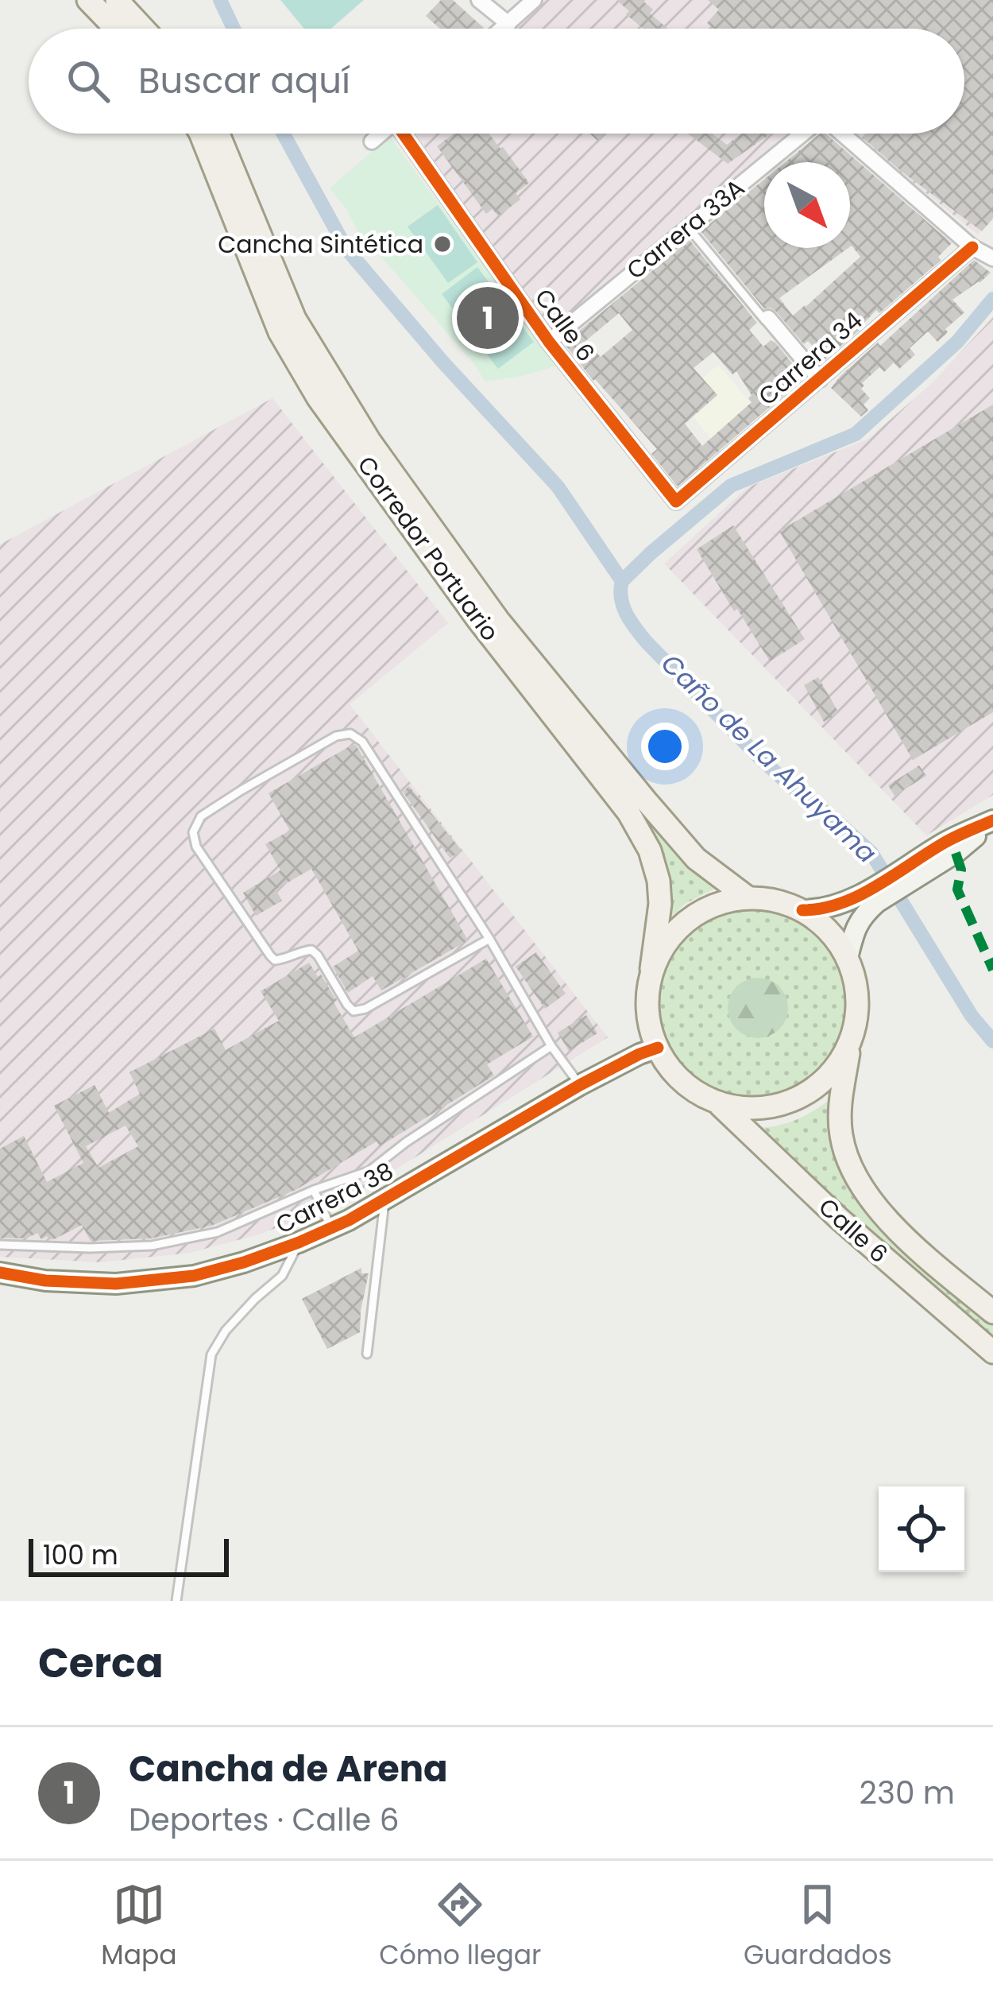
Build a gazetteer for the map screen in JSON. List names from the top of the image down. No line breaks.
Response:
{"streets":{"main road":["Calle 6","Corredor Portuario"],"street":["Carrera 33A","Carrera 34","Carrera 38"]},"crossings":[["Carrera 33A","Calle 6"],["Calle 6","Carrera 34"],["Calle 6","Corredor Portuario"],["Calle 6","Carrera 38"],["Corredor Portuario","Carrera 38"]],"water":["Caño de La Ahuyama"],"places":["Cancha Sintética"],"scale_bar":"100 m","north":"bottom right","page":{"search":"Buscar aquí","pins":"1","scale":"100 m","heading":"Cerca","list":[{"mark":"1","name":"Cancha de Arena","note":"Deportes · Calle 6","value":"230 m"}],"nav":["Mapa","Cómo llegar","Guardados"]}}
